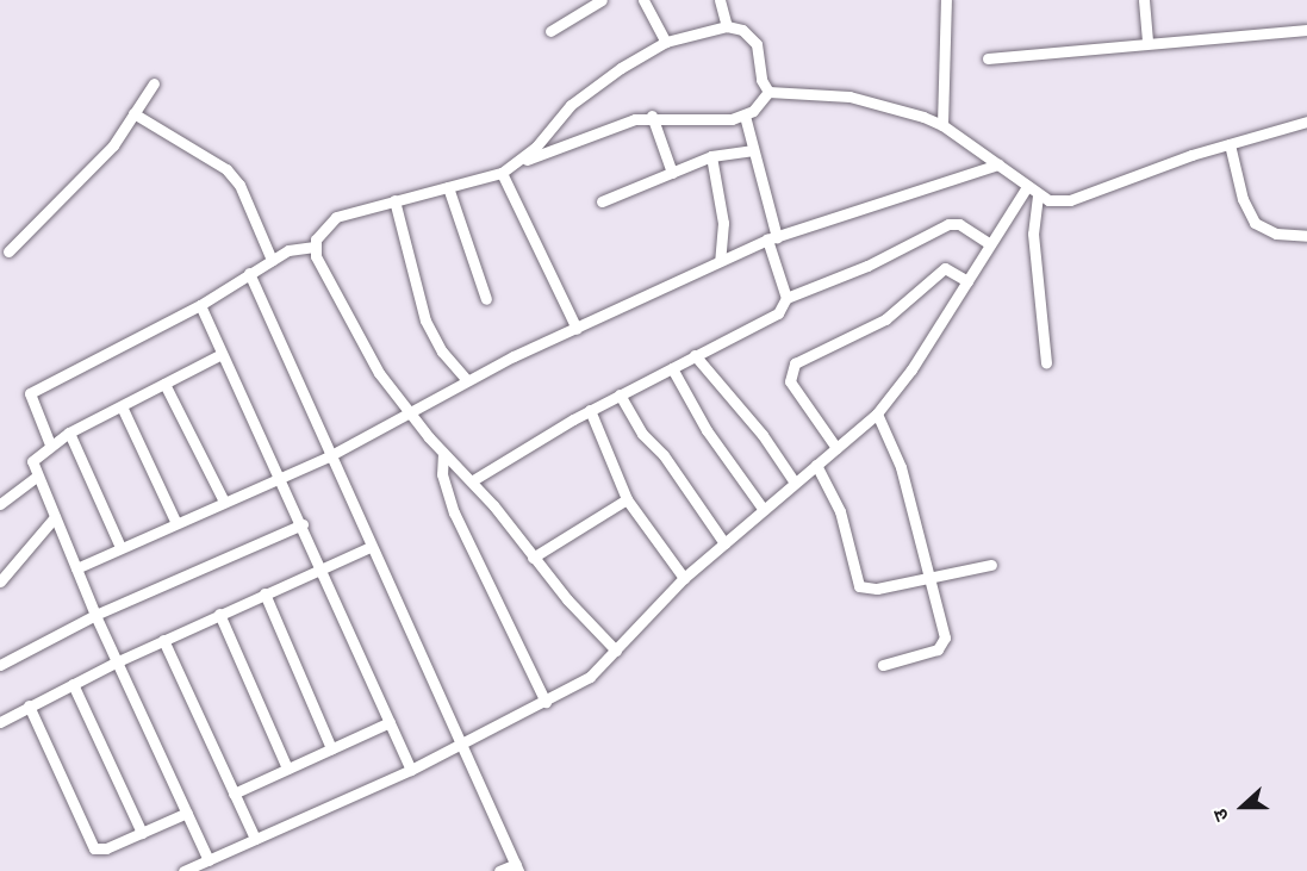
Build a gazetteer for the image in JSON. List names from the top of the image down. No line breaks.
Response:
{"north":"left"}
